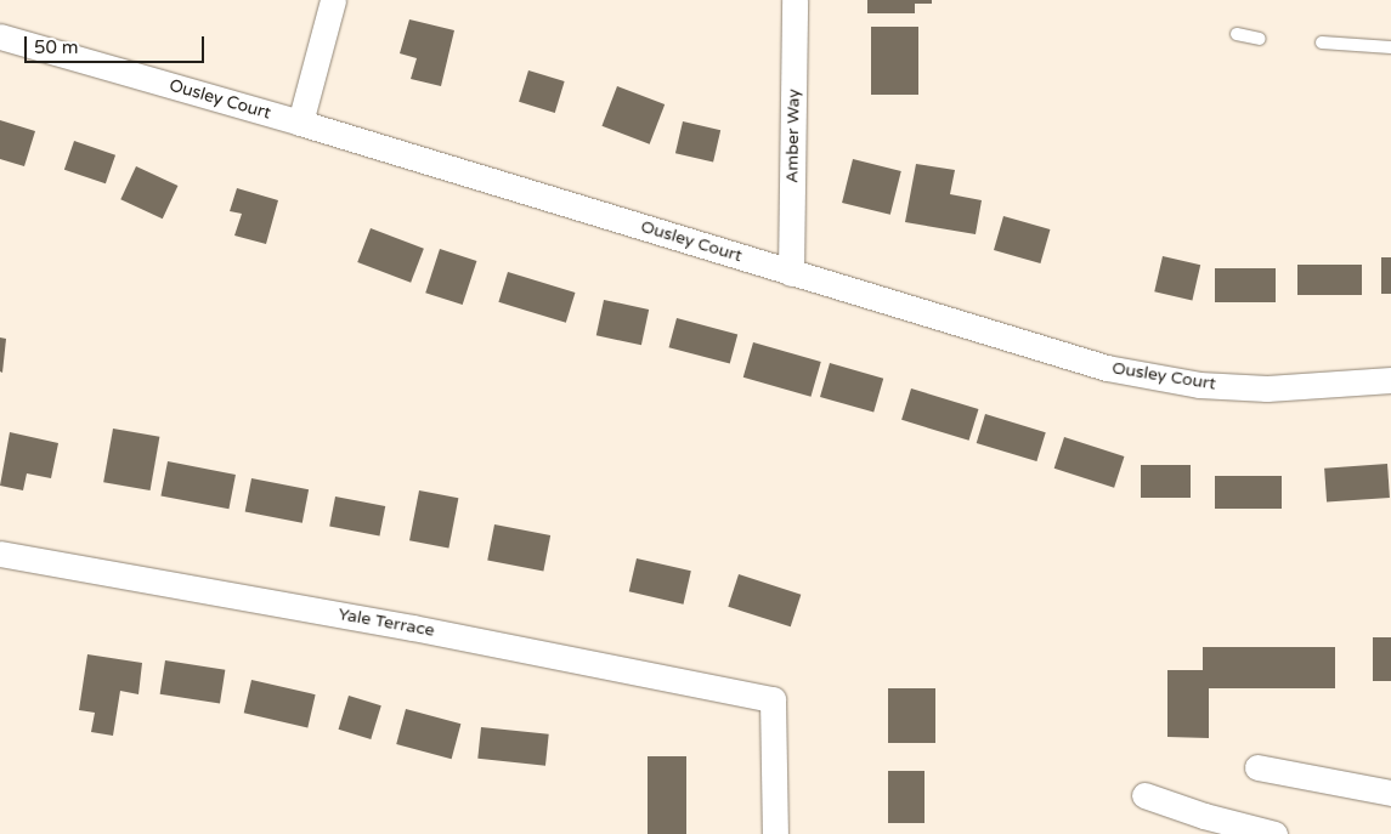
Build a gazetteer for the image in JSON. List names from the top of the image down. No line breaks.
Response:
{"streets":{"street":["Ousley Court","Amber Way","Yale Terrace"]},"crossings":[["Ousley Court","Amber Way"]],"scale_bar":"50 m"}
